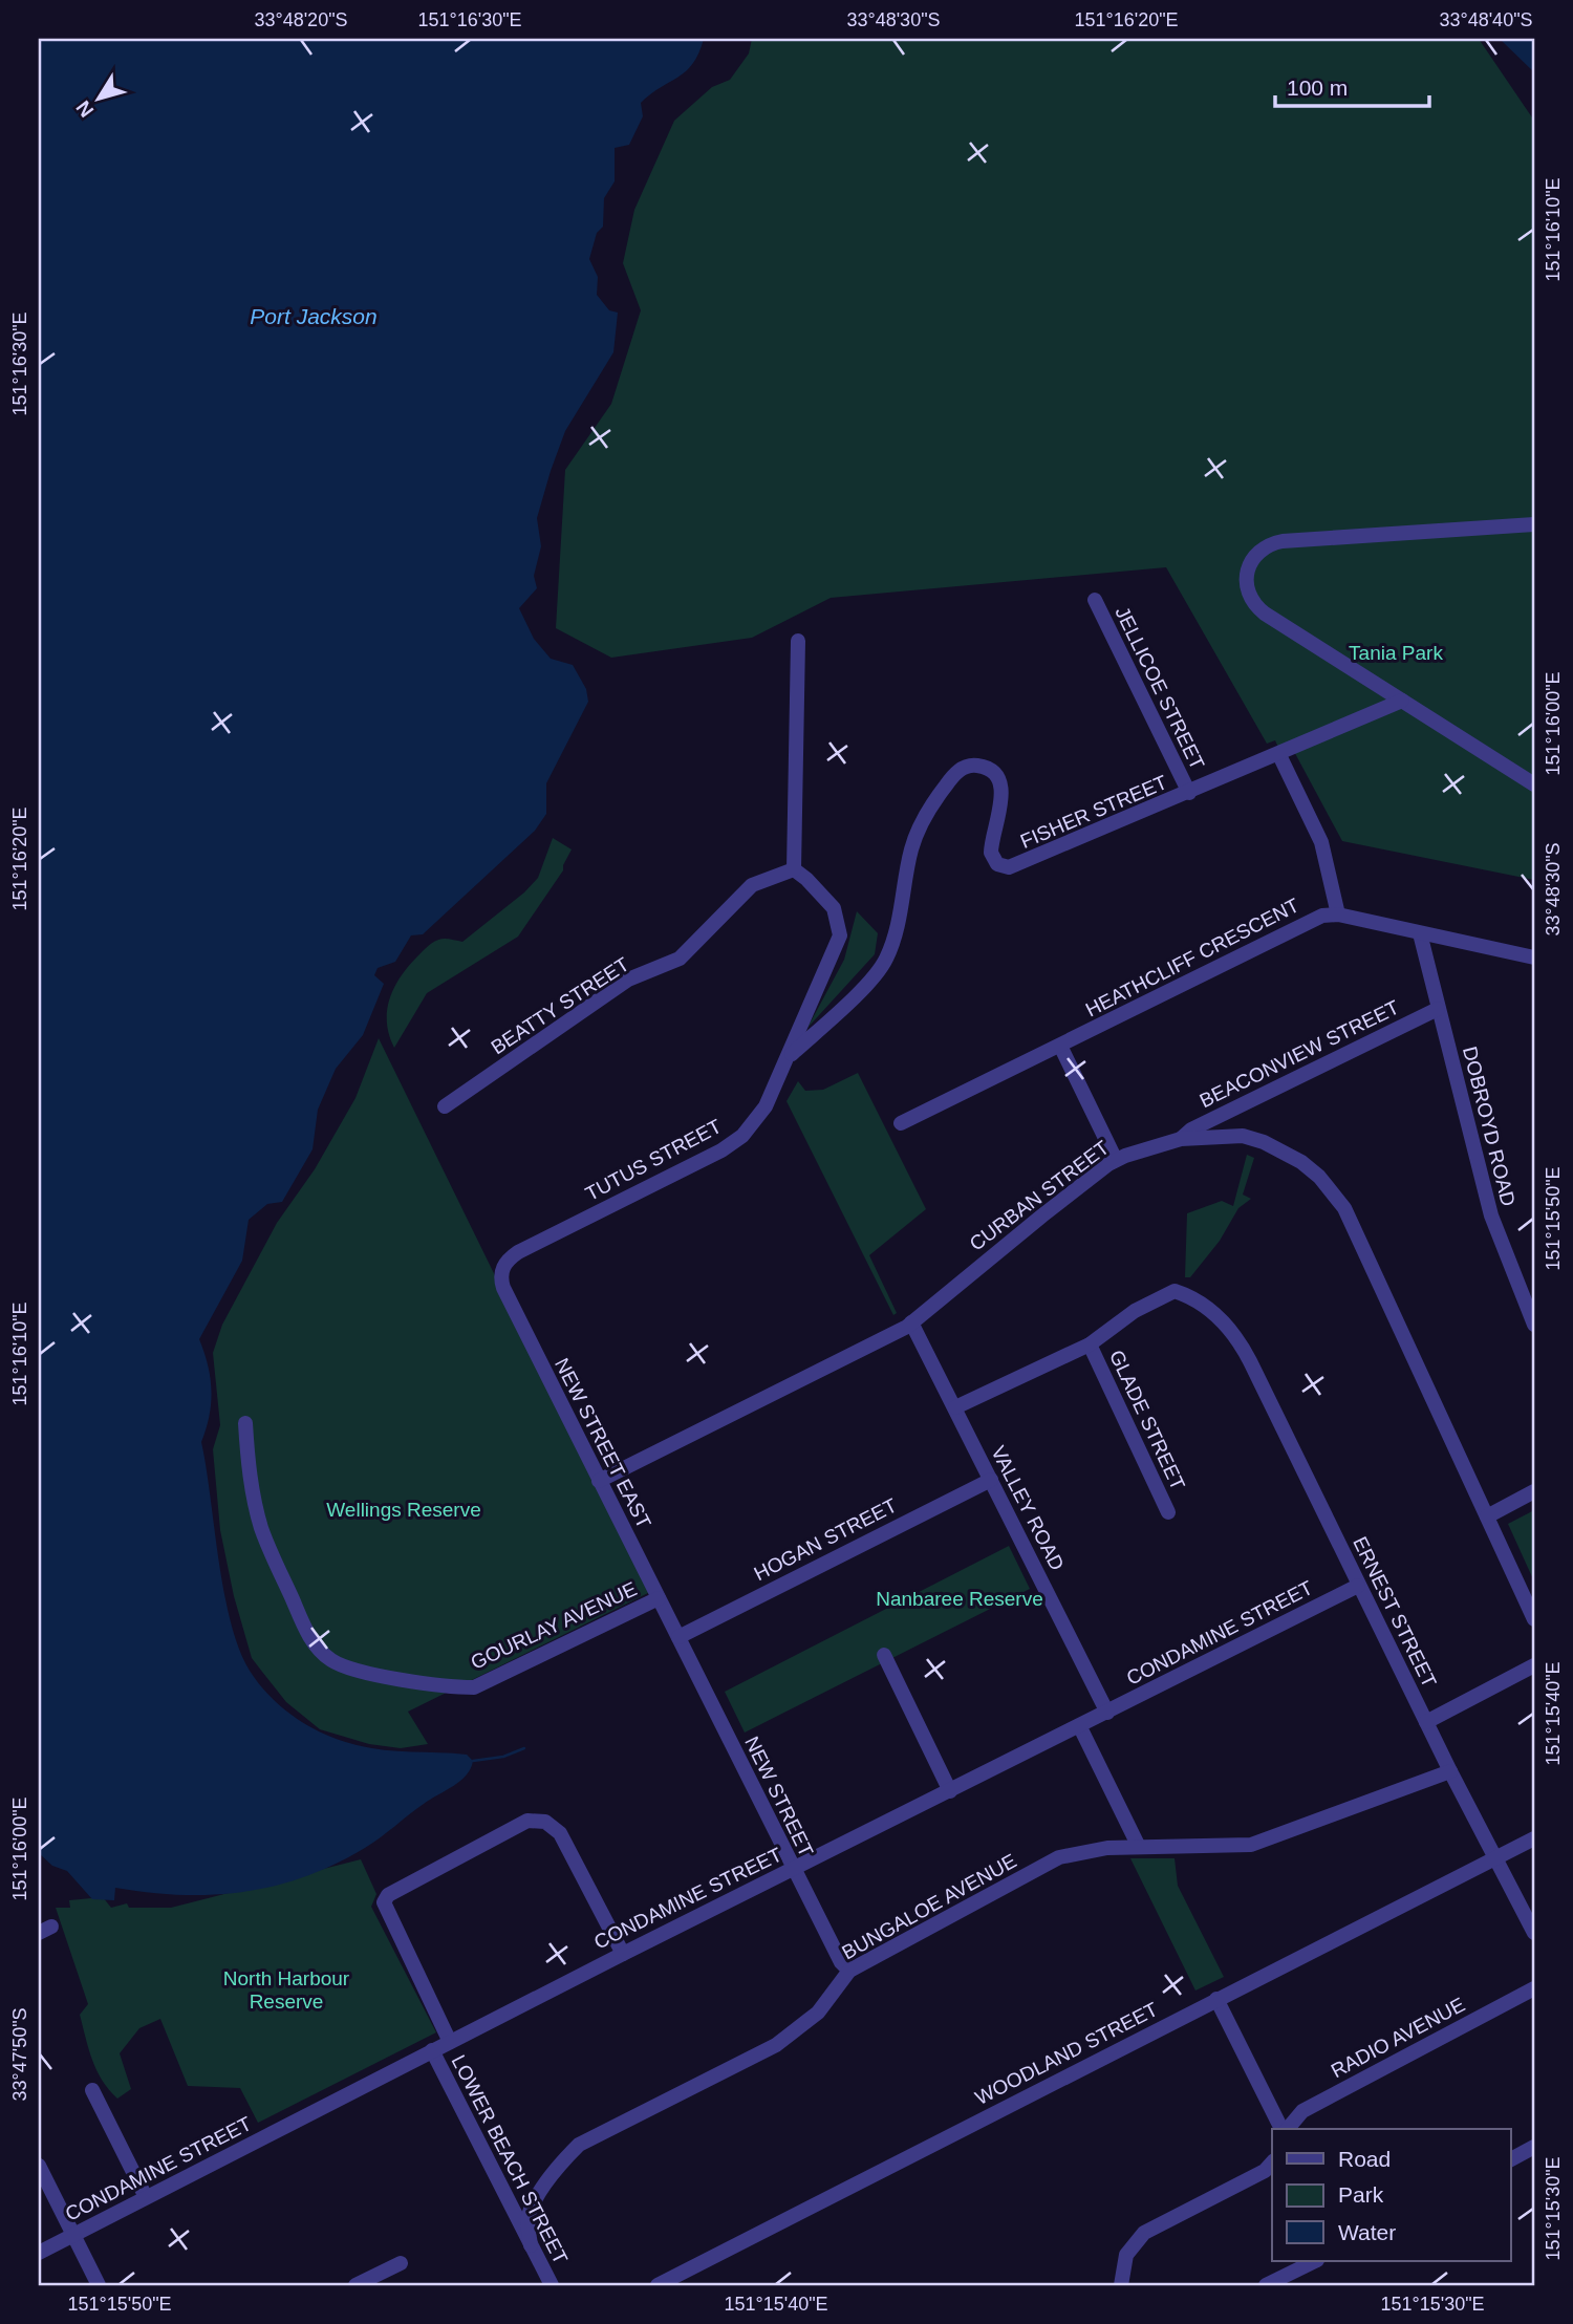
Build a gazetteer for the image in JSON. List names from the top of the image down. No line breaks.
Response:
{"streets":{"street":["JELLICOE STREET","FISHER STREET","HEATHCLIFF CRESCENT","BEATTY STREET","BEACONVIEW STREET","DOBROYD ROAD","TUTUS STREET","CURBAN STREET","GLADE STREET","NEW STREET EAST","VALLEY ROAD","HOGAN STREET","ERNEST STREET","GOURLAY AVENUE","CONDAMINE STREET","NEW STREET","BUNGALOE AVENUE","RADIO AVENUE","WOODLAND STREET","LOWER BEACH STREET"]},"crossings":[["JELLICOE STREET","FISHER STREET"],["FISHER STREET","TUTUS STREET"],["HEATHCLIFF CRESCENT","DOBROYD ROAD"],["BEACONVIEW STREET","DOBROYD ROAD"],["BEACONVIEW STREET","CURBAN STREET"],["TUTUS STREET","NEW STREET EAST"],["CURBAN STREET","NEW STREET EAST"],["CURBAN STREET","VALLEY ROAD"],["GLADE STREET","ERNEST STREET"],["NEW STREET EAST","HOGAN STREET"],["NEW STREET EAST","GOURLAY AVENUE"],["NEW STREET EAST","NEW STREET"],["VALLEY ROAD","HOGAN STREET"],["VALLEY ROAD","CONDAMINE STREET"],["HOGAN STREET","NEW STREET"],["ERNEST STREET","CONDAMINE STREET"],["ERNEST STREET","BUNGALOE AVENUE"],["ERNEST STREET","WOODLAND STREET"],["CONDAMINE STREET","NEW STREET"],["CONDAMINE STREET","LOWER BEACH STREET"],["NEW STREET","BUNGALOE AVENUE"],["BUNGALOE AVENUE","LOWER BEACH STREET"]],"water":["Port Jackson"],"parks":["Tania Park","Wellings Reserve","Nanbaree Reserve","North Harbour Reserve"],"legend":["Road","Park","Water"],"scale_bar":"100 m","north":"bottom left","coordinates":["33°48'20\"S","151°16'30\"E","33°48'30\"S","151°16'20\"E","33°48'40\"S","151°16'10\"E","151°16'00\"E","151°15'50\"E","151°15'40\"E","33°47'50\"S","151°15'30\"E"]}
